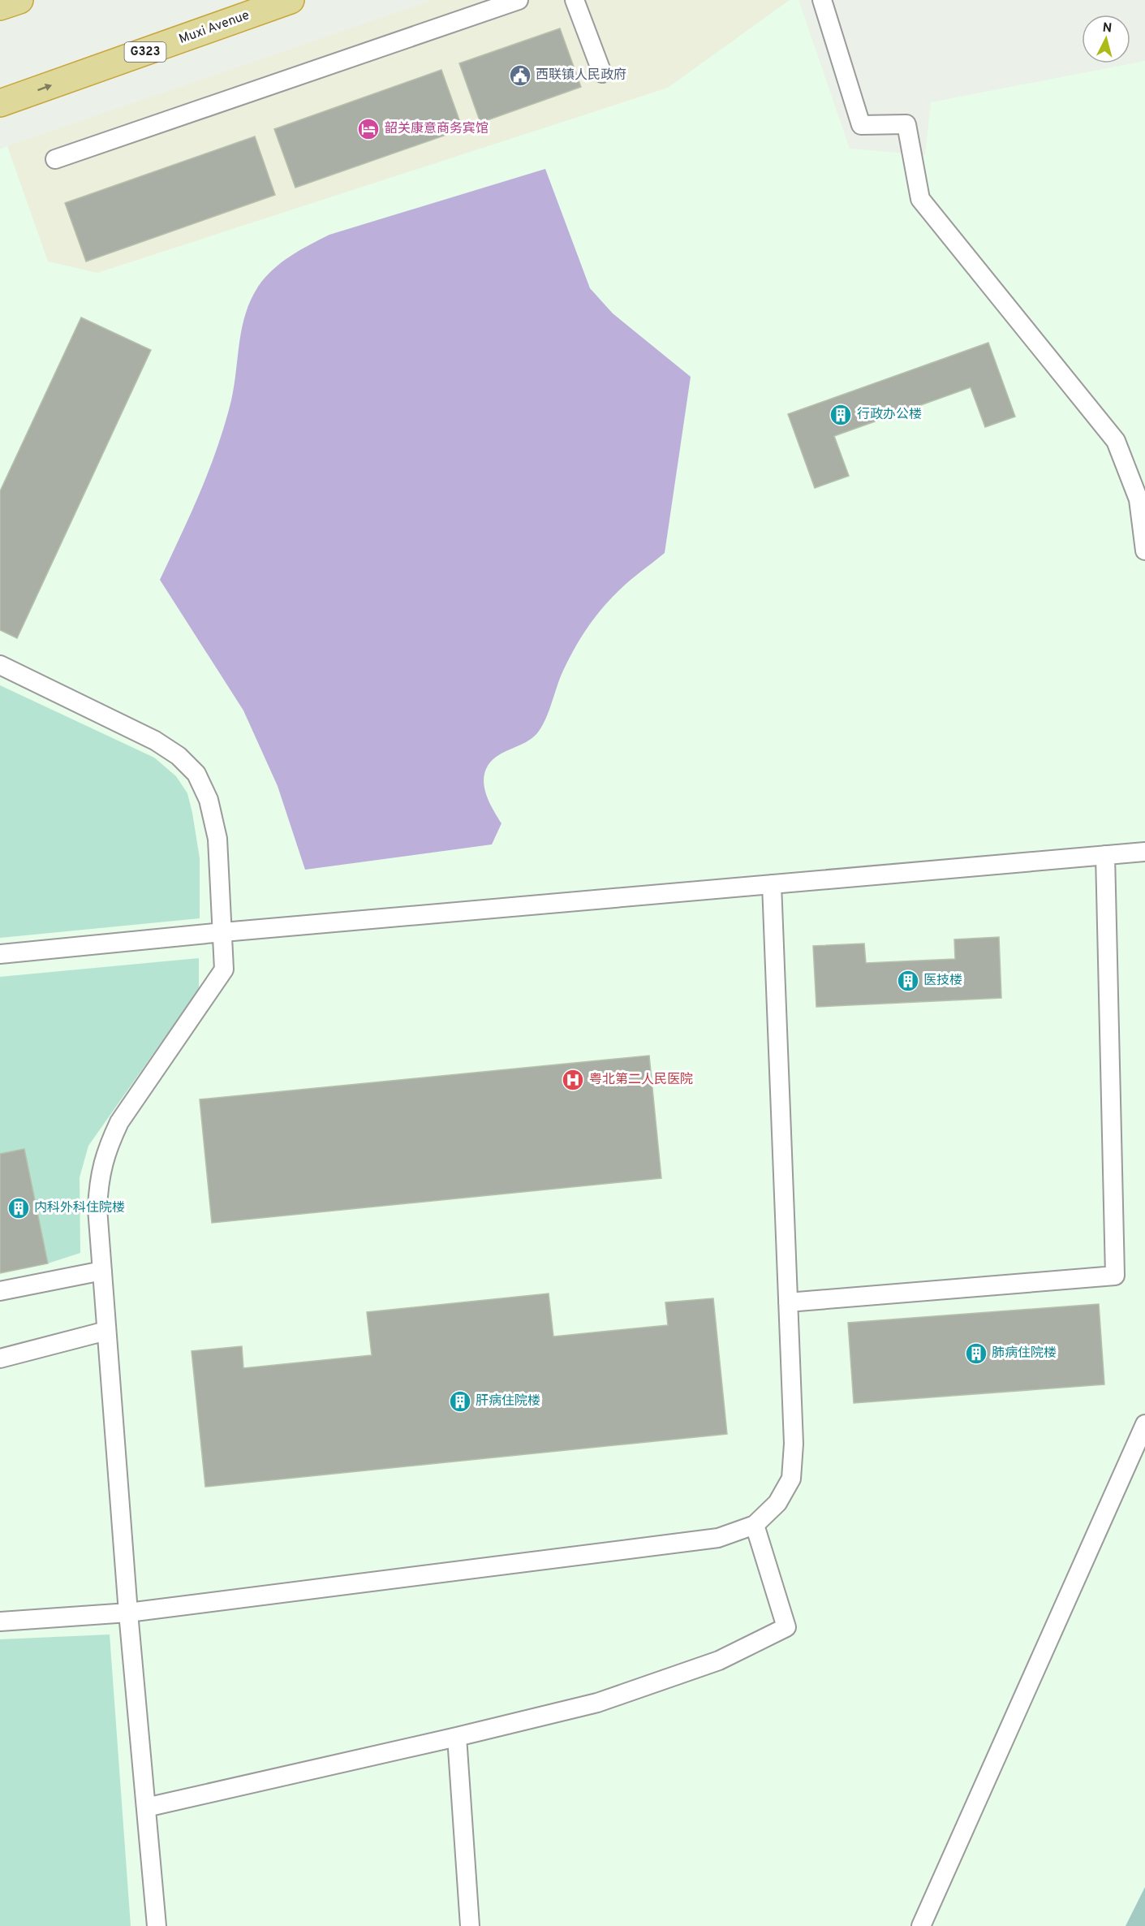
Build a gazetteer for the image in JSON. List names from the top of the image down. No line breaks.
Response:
{"streets":{"highway":["Muxi Avenue","G323"]},"one_way":["Muxi Avenue"],"places":{"public building":["西联镇人民政府"],"hotel":["韶关康意商务宾馆"],"building":["行政办公楼","医技楼","内科外科住院楼","肺病住院楼","肝病住院楼"],"hospital":["粤北第二人民医院"]},"north":"top"}
